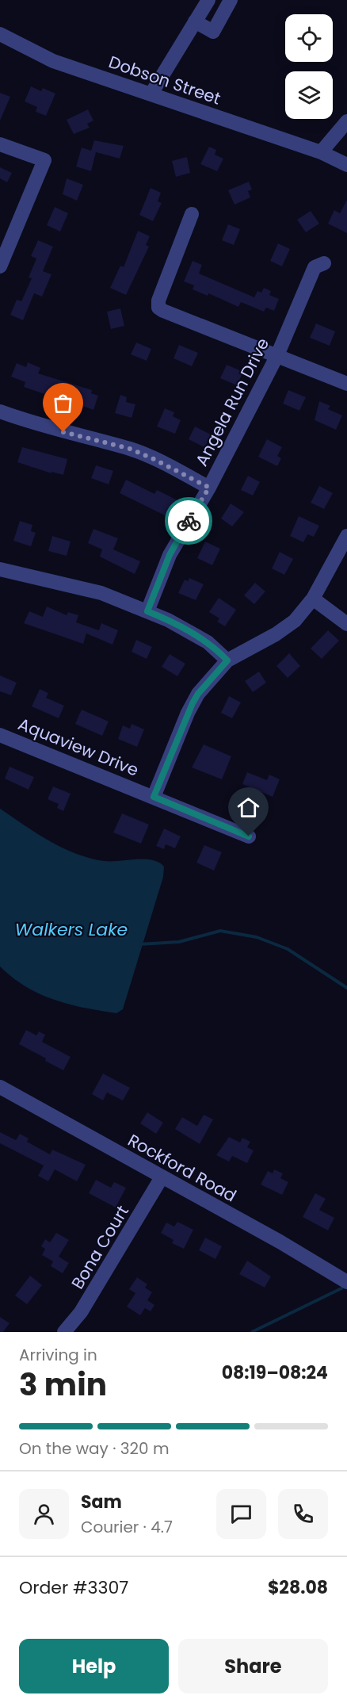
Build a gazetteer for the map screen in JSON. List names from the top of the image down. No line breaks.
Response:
{"streets":{"street":["Dobson Street","Angela Run Drive","Aquaview Drive","Rockford Road","Bona Court"]},"crossings":[["Rockford Road","Bona Court"]],"water":["Walkers Lake"],"page":{"heading":["3 min","Arriving in","08:19–08:24"],"panel":["Sam","Courier · 4.7","Order #3307","$28.08"],"bar":"On the way · 320 m","buttons":["Help","Share"]}}
